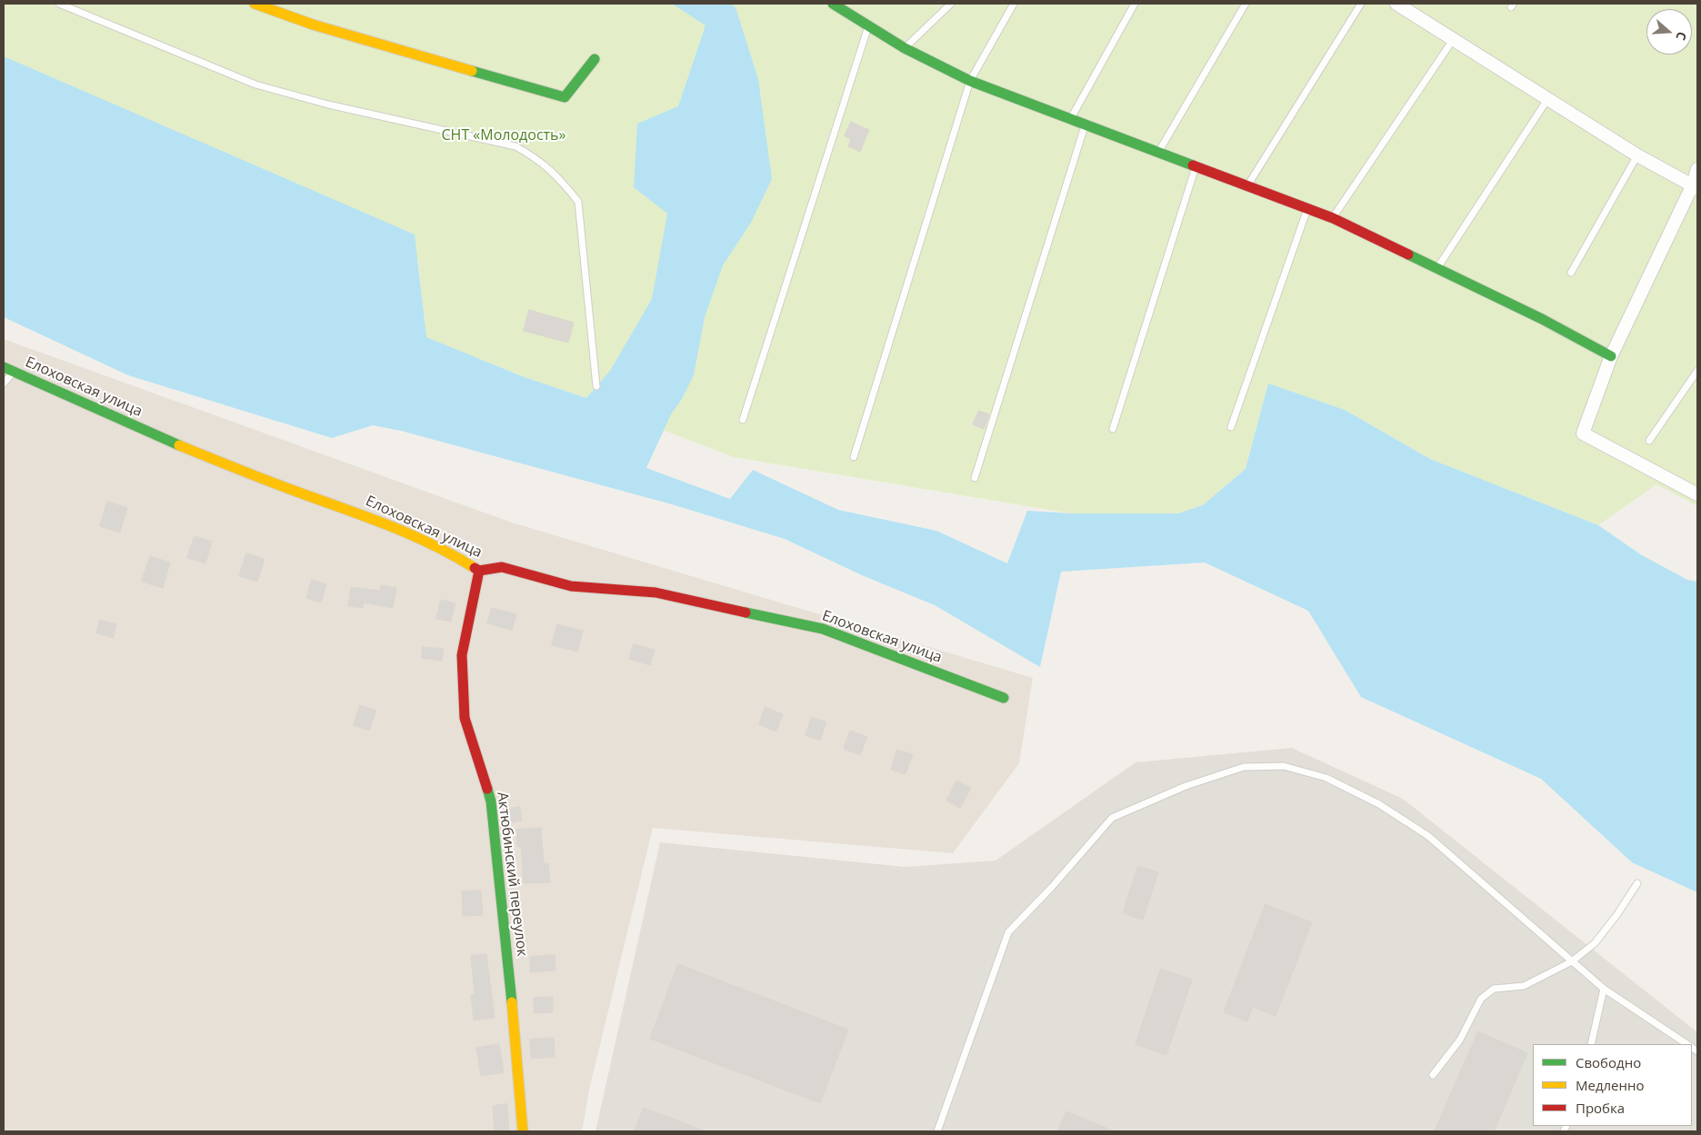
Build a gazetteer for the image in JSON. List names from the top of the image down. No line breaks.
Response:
{"streets":{"street":["Елоховская улица","Актюбинский переулок"]},"crossings":[["Елоховская улица","Актюбинский переулок"]],"parks":["СНТ «Молодость»"],"legend":["Свободно","Медленно","Пробка"],"north":"right"}
